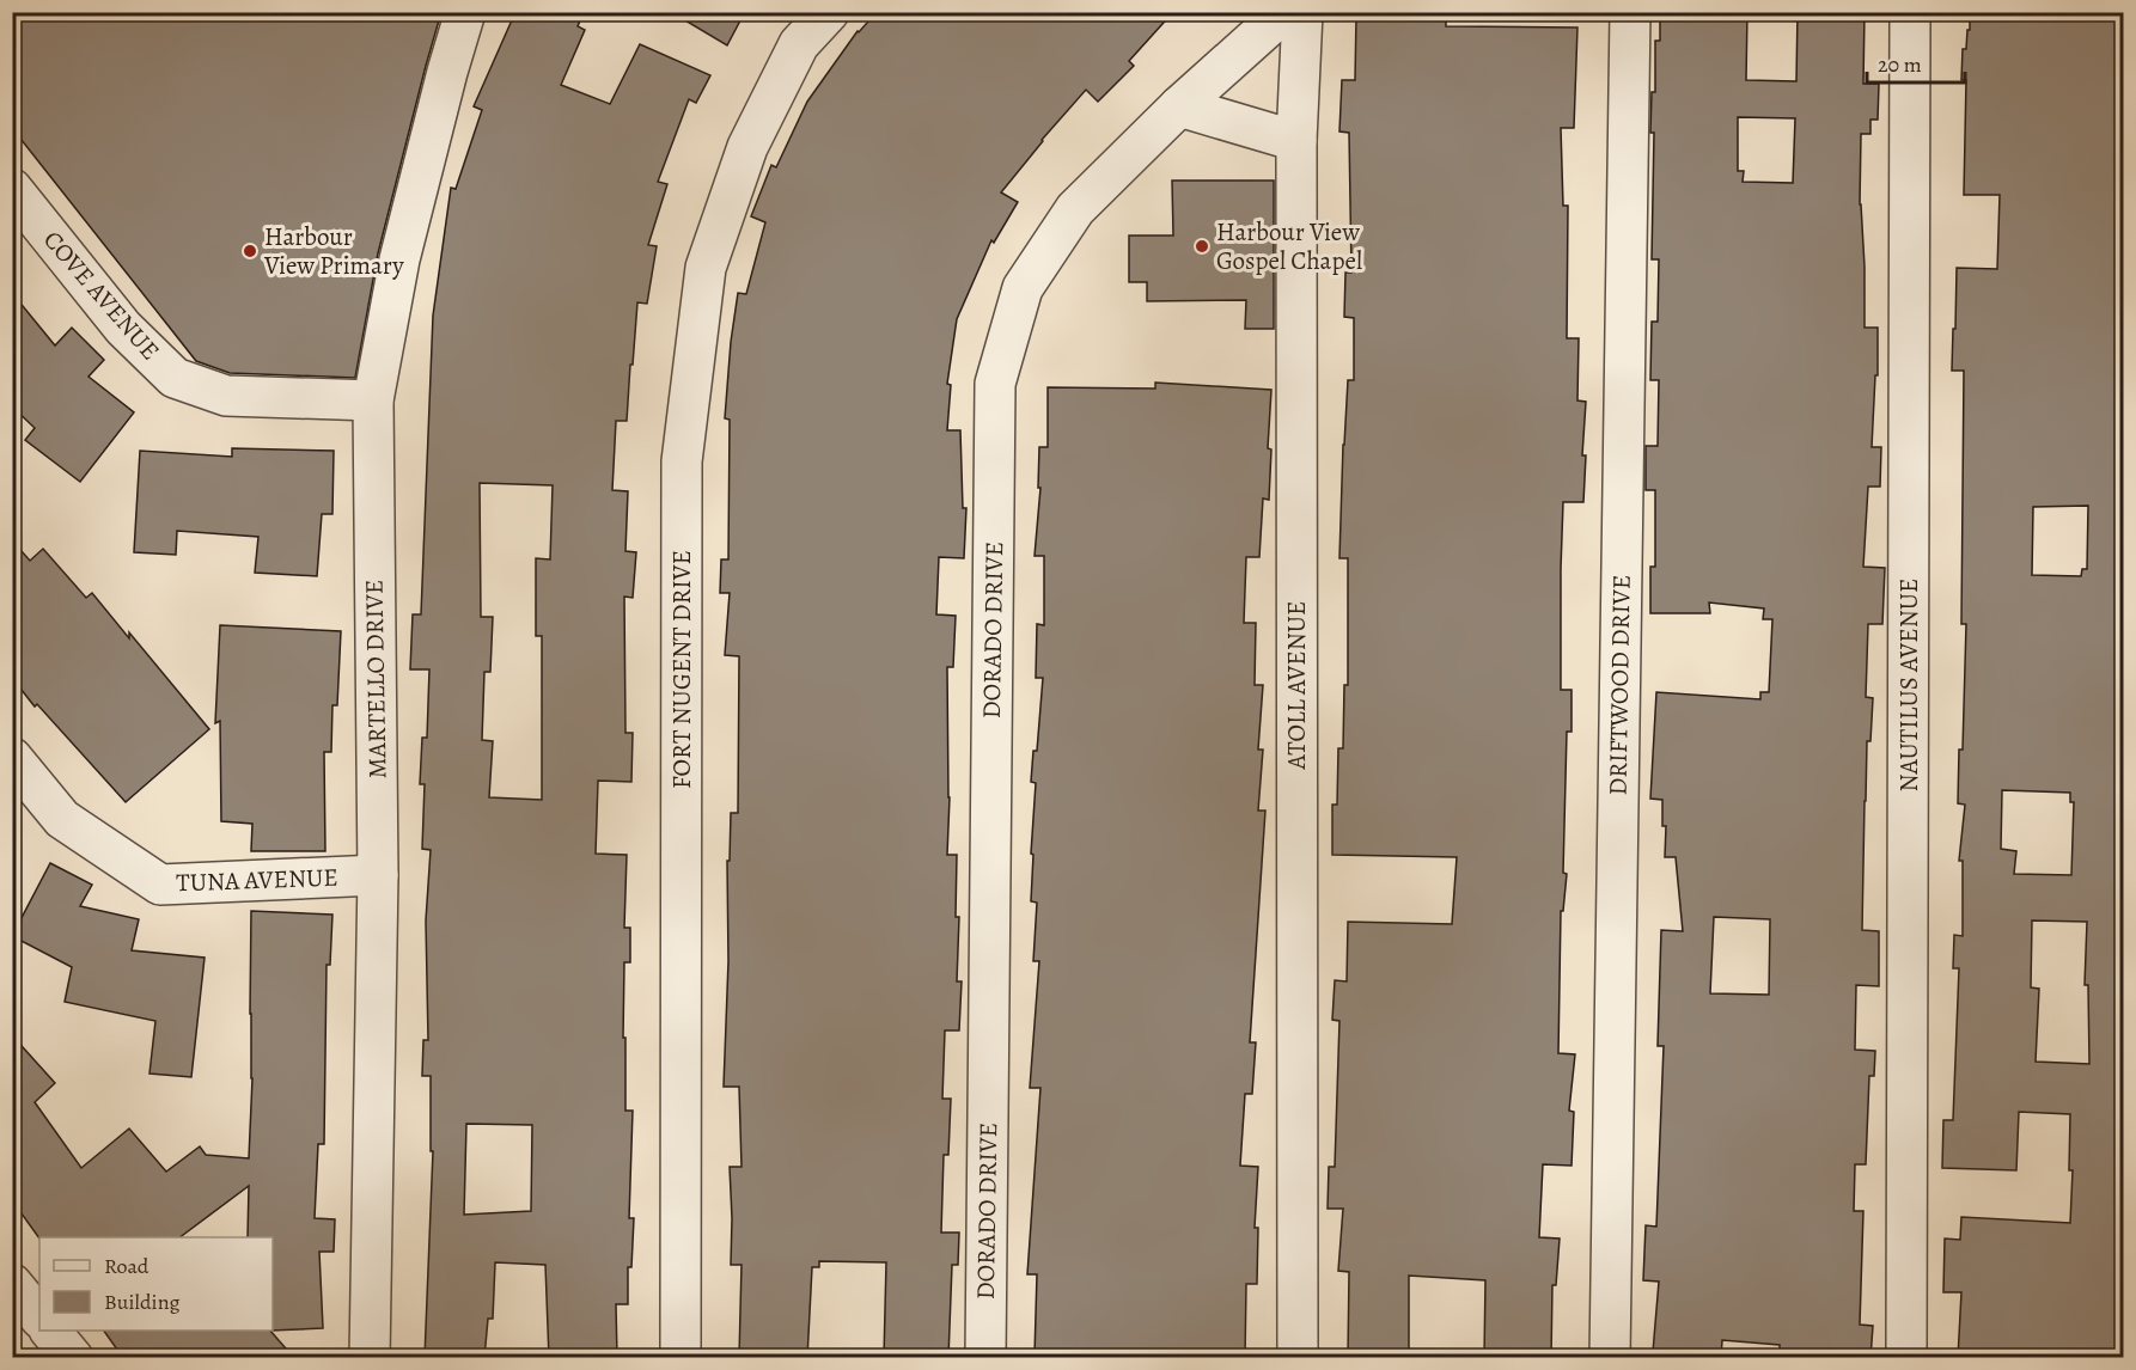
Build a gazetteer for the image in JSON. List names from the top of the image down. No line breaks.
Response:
{"streets":{"street":["COVE AVENUE","DORADO DRIVE","FORT NUGENT DRIVE","MARTELLO DRIVE","ATOLL AVENUE","DRIFTWOOD DRIVE","NAUTILUS AVENUE","TUNA AVENUE"]},"crossings":[["COVE AVENUE","MARTELLO DRIVE"],["MARTELLO DRIVE","TUNA AVENUE"]],"places":["Harbour View Gospel Chapel","Harbour View Primary"],"legend":["Road","Building"],"scale_bar":"20 m"}
